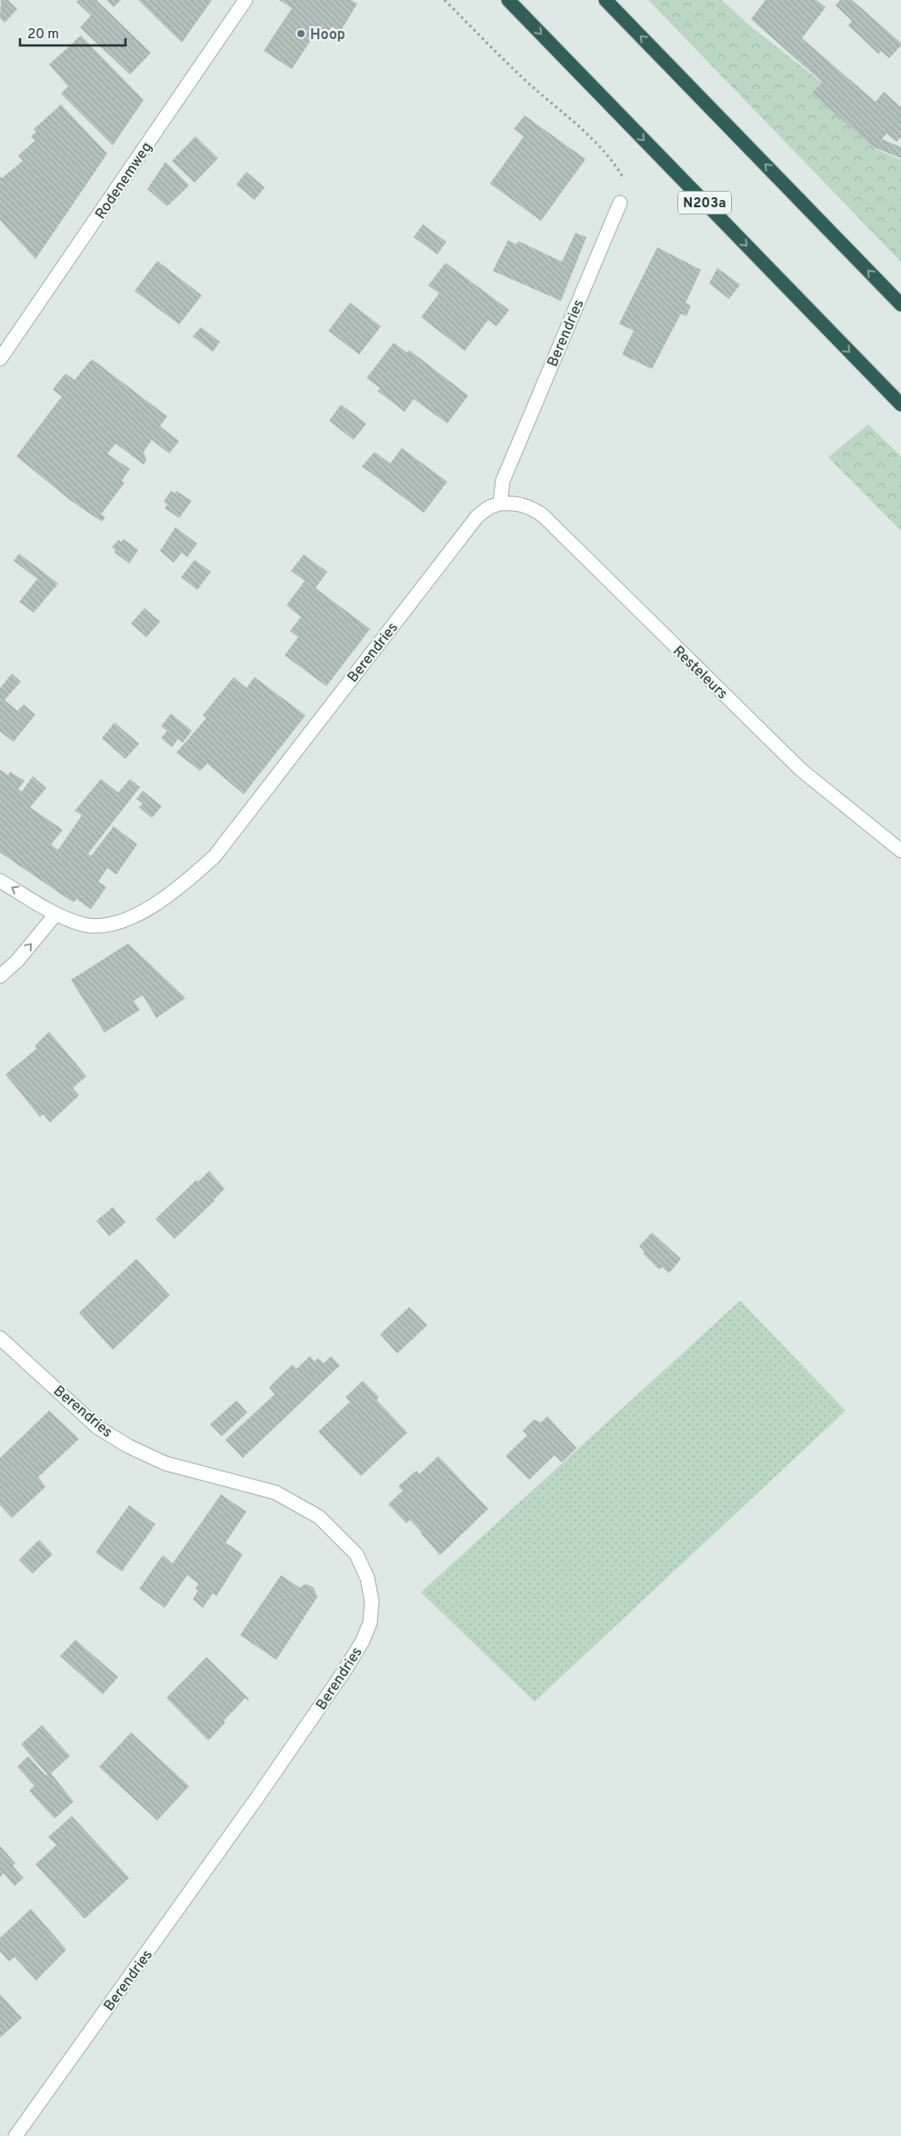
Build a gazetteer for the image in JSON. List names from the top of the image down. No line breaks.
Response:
{"streets":{"highway":["N203a"],"street":["Rodenemweg","Berendries","Resteleurs"]},"crossings":[["Berendries","Resteleurs"]],"places":["Hoop"],"scale_bar":"20 m"}
